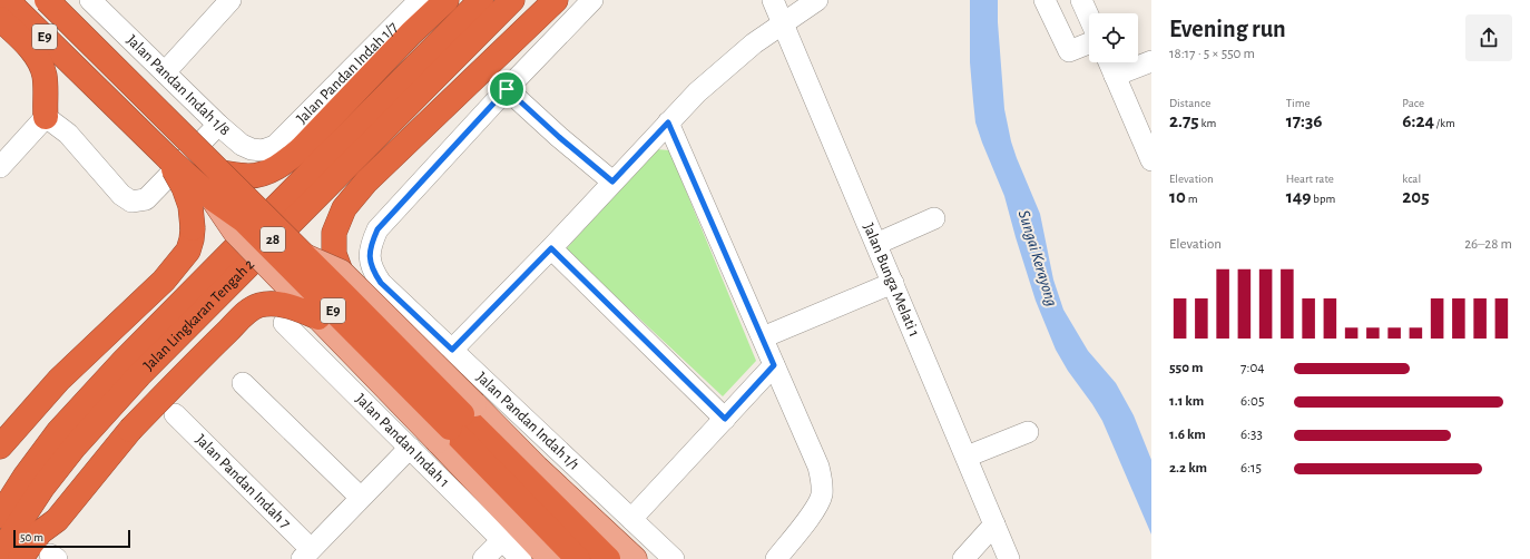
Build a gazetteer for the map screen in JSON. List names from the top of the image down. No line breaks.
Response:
{"streets":{"highway":["E9","28","Jalan Lingkaran Tengah 2"],"street":["Jalan Pandan Indah 1/7","Jalan Pandan Indah 1/8","Jalan Bunga Melati 1","Jalan Pandan Indah 1/1","Jalan Pandan Indah 1","Jalan Pandan Indah 7"]},"crossings":[["Jalan Pandan Indah 1/7","Jalan Pandan Indah 1/8"]],"water":["Sungai Kerayong"],"scale_bar":"50 m","page":{"heading":["Evening run","18:17 · 5 × 550 m"],"stats":[["Distance","2.75 km"],["Time","17:36"],["Pace","6:24 /km"],["Elevation","10 m"],["Heart rate","149 bpm"],["kcal","205"]],"chart":["Elevation","26–28 m"],"list":[{"name":"550 m","note":"7:04"},{"name":"1.1 km","note":"6:05"},{"name":"1.6 km","note":"6:33"},{"name":"2.2 km","note":"6:15"}],"scale":"50 m"}}
